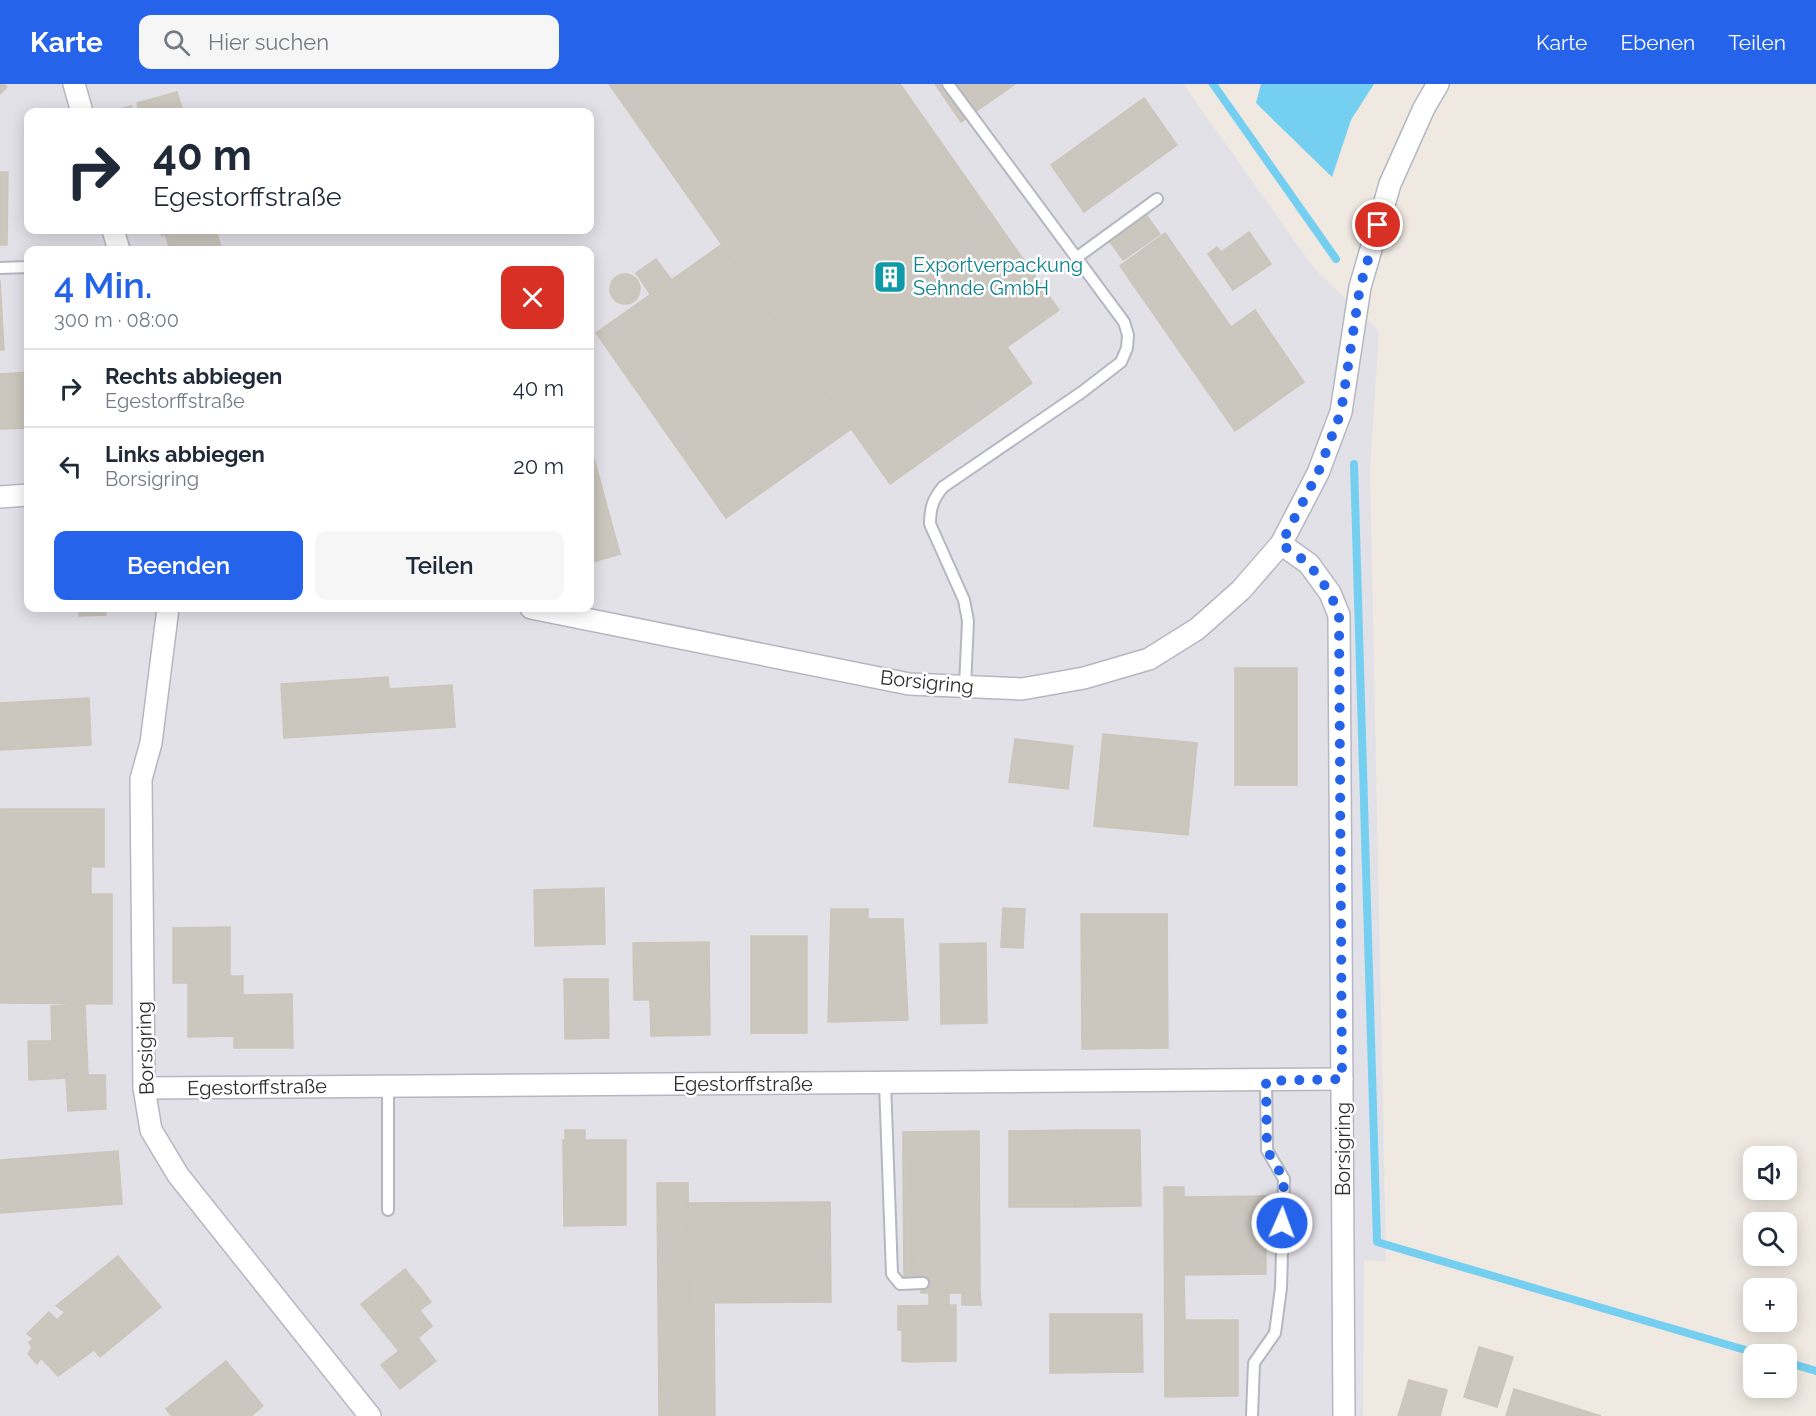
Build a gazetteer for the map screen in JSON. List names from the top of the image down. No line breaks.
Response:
{"streets":{"street":["Borsigring","Egestorffstraße"]},"crossings":[["Borsigring","Egestorffstraße"]],"places":{"building":["Exportverpackung Sehnde GmbH"]},"page":{"header":"Karte","search":"Hier suchen","nav":["Karte","Ebenen","Teilen"],"turn":["40 m","Egestorffstraße"],"heading":["4 Min.","300 m · 08:00"],"list":[{"name":"Rechts abbiegen","note":"Egestorffstraße","value":"40 m"},{"name":"Links abbiegen","note":"Borsigring","value":"20 m"}],"buttons":["Beenden","Teilen"],"map_buttons":["+","−"]}}
